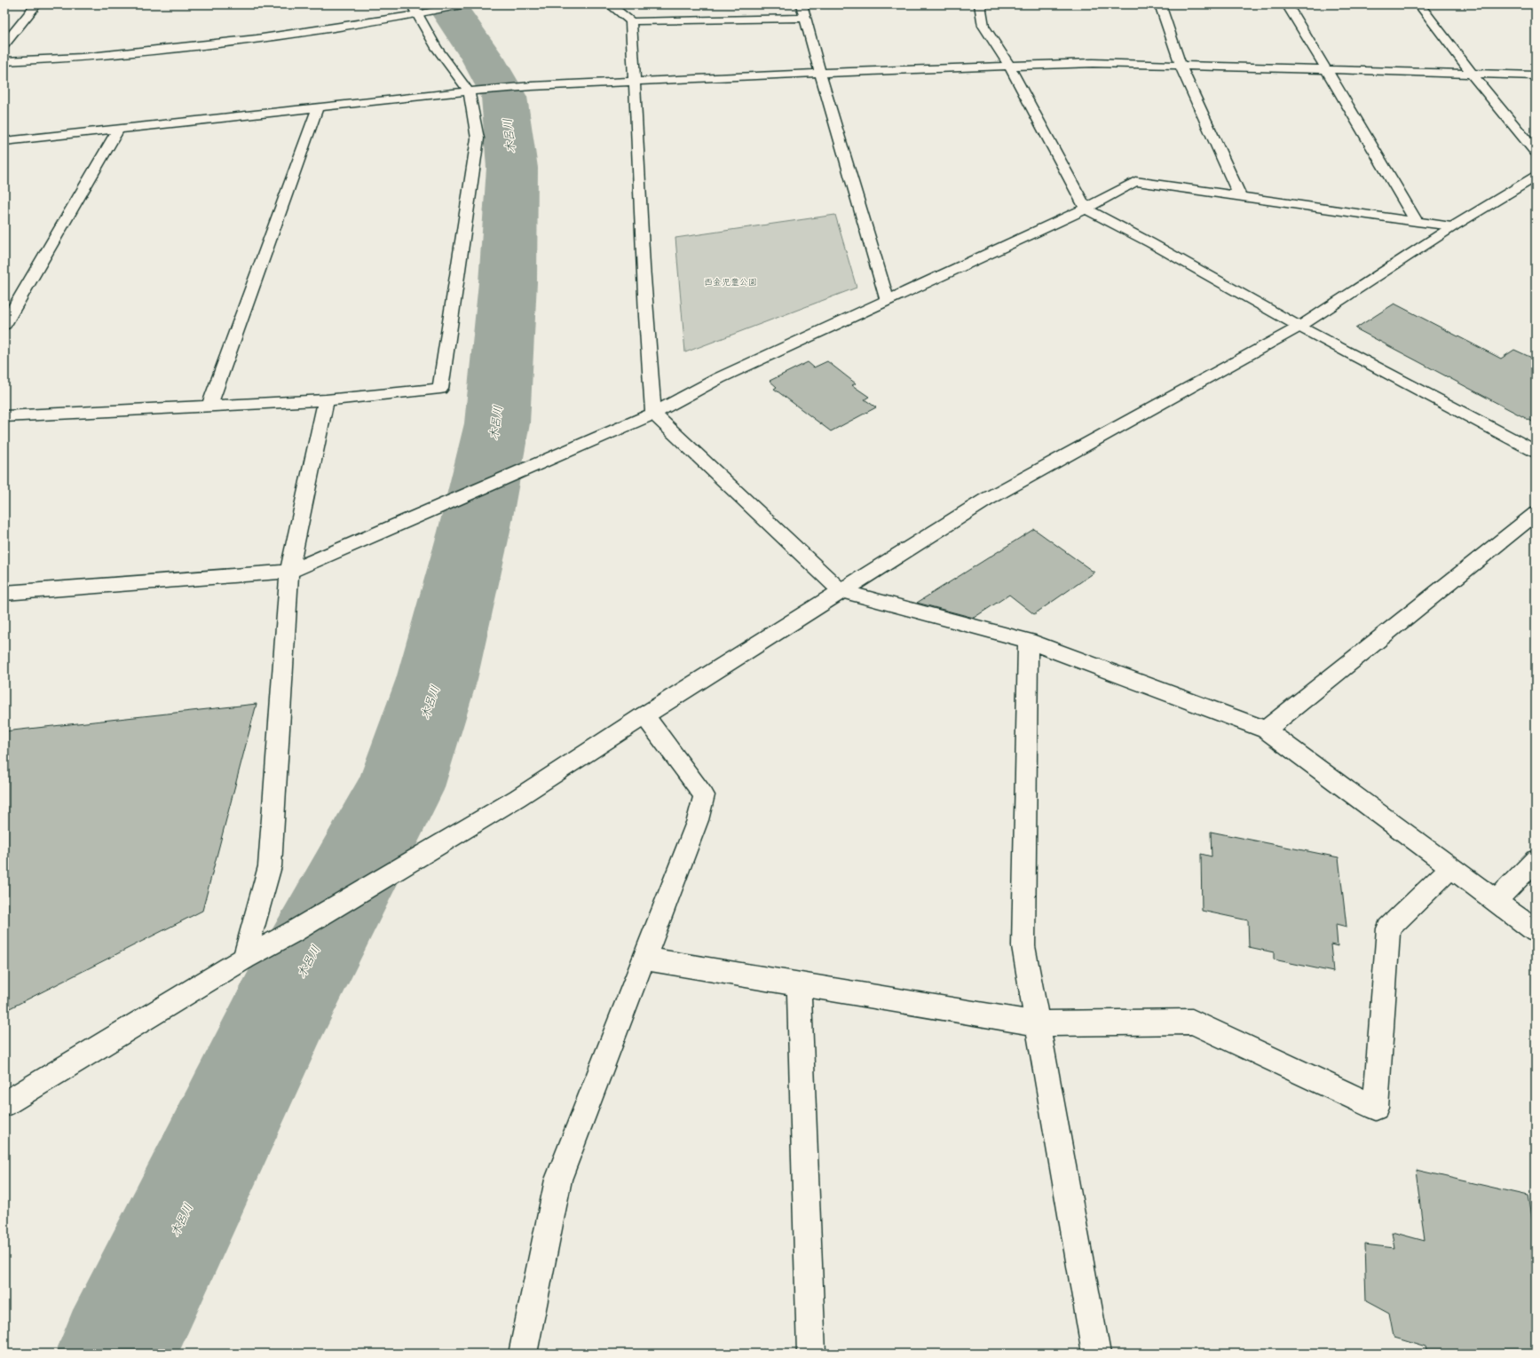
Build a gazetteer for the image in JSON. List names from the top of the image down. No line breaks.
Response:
{"water":["木呂川"],"parks":["西金児童公園"]}
